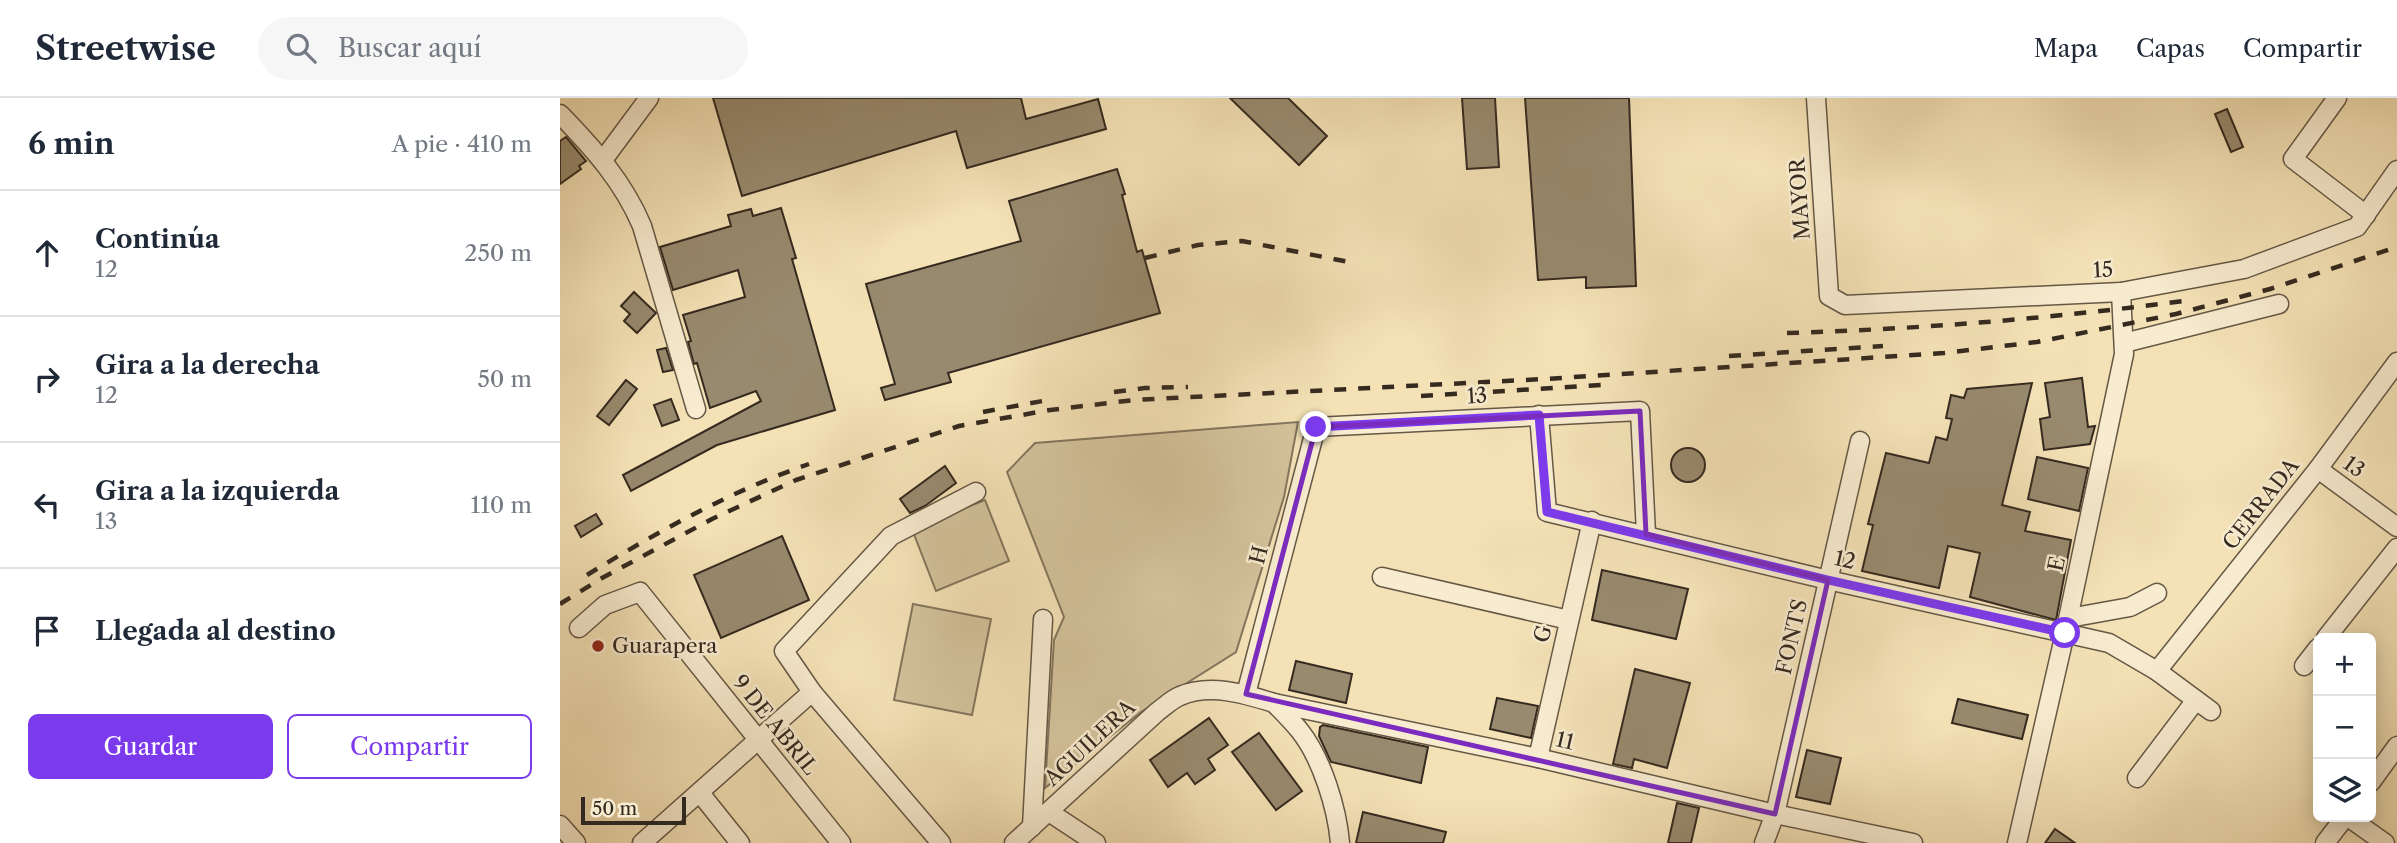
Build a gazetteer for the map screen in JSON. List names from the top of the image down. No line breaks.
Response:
{"streets":{"street":["MAYOR","15","13","CERRADA","H","12","E","G","FONTS","9 DE ABRIL","11","AGUILERA"]},"crossings":[["MAYOR","15"],["15","E"],["13","CERRADA"],["13","H"],["13","12"],["CERRADA","12"],["H","11"],["12","E"],["12","G"],["12","FONTS"],["G","11"],["FONTS","11"],["11","AGUILERA"]],"places":["Guarapera"],"scale_bar":"50 m","page":{"header":"Streetwise","search":"Buscar aquí","nav":["Mapa","Capas","Compartir"],"heading":["6 min","A pie · 410 m"],"list":[["Continúa","12","250 m"],["Gira a la derecha","12","50 m"],["Gira a la izquierda","13","110 m"],"Llegada al destino"],"map_buttons":["+","−"],"buttons":["Guardar","Compartir"],"scale":"50 m"}}
